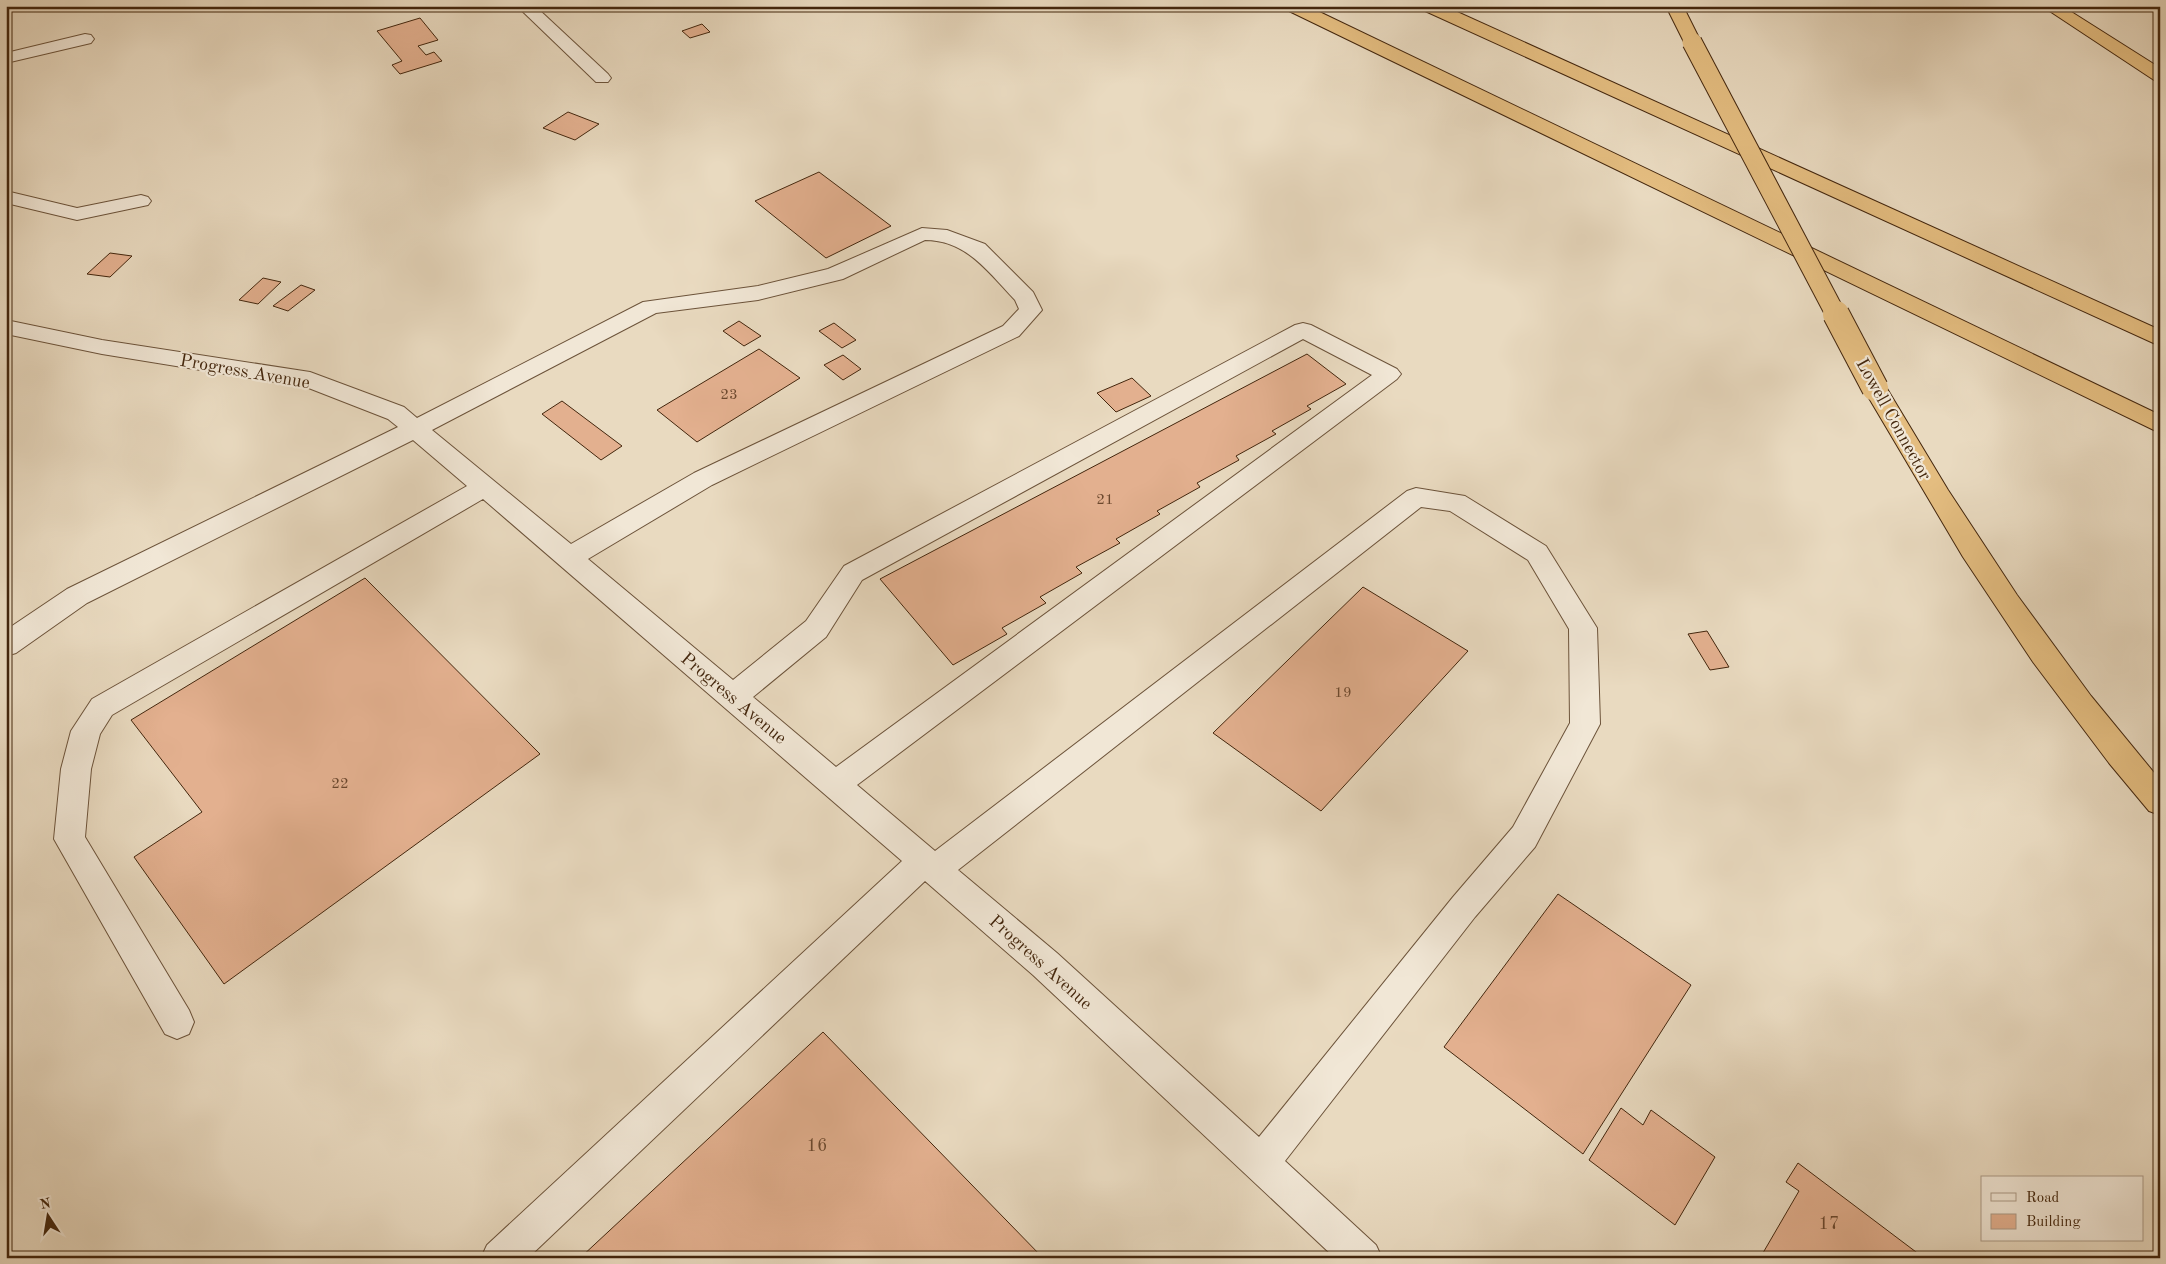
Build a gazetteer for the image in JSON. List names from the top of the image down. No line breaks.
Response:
{"streets":{"highway":["Lowell Connector"],"street":["Progress Avenue"]},"house_numbers":["23","21","19","22","16","17"],"legend":["Road","Building"],"north":"top"}
